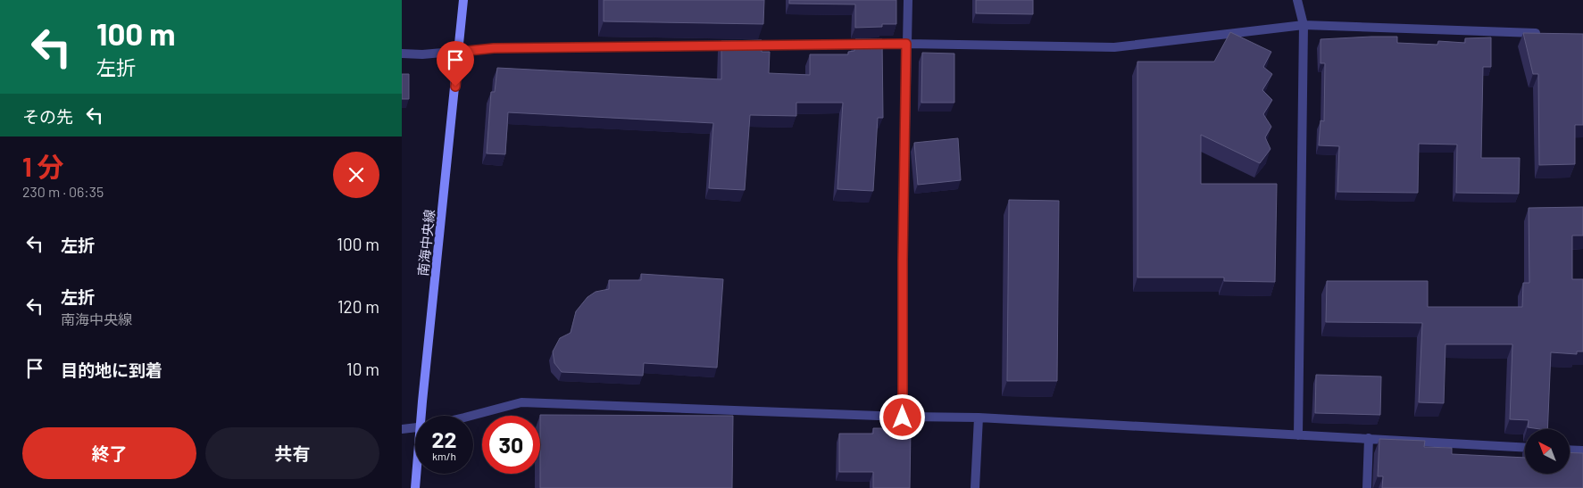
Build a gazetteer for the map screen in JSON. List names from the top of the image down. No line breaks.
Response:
{"streets":{"street":["南海中央線"]},"north":"top left","page":{"turn":["100 m","左折"],"then":"その先","heading":["1 分","230 m · 06:35"],"list":[{"name":"左折","value":"100 m"},{"name":"左折","note":"南海中央線","value":"120 m"},{"name":"目的地に到着","value":"10 m"}],"speed":"22 km/h","limit":"30","buttons":["終了","共有"]}}
